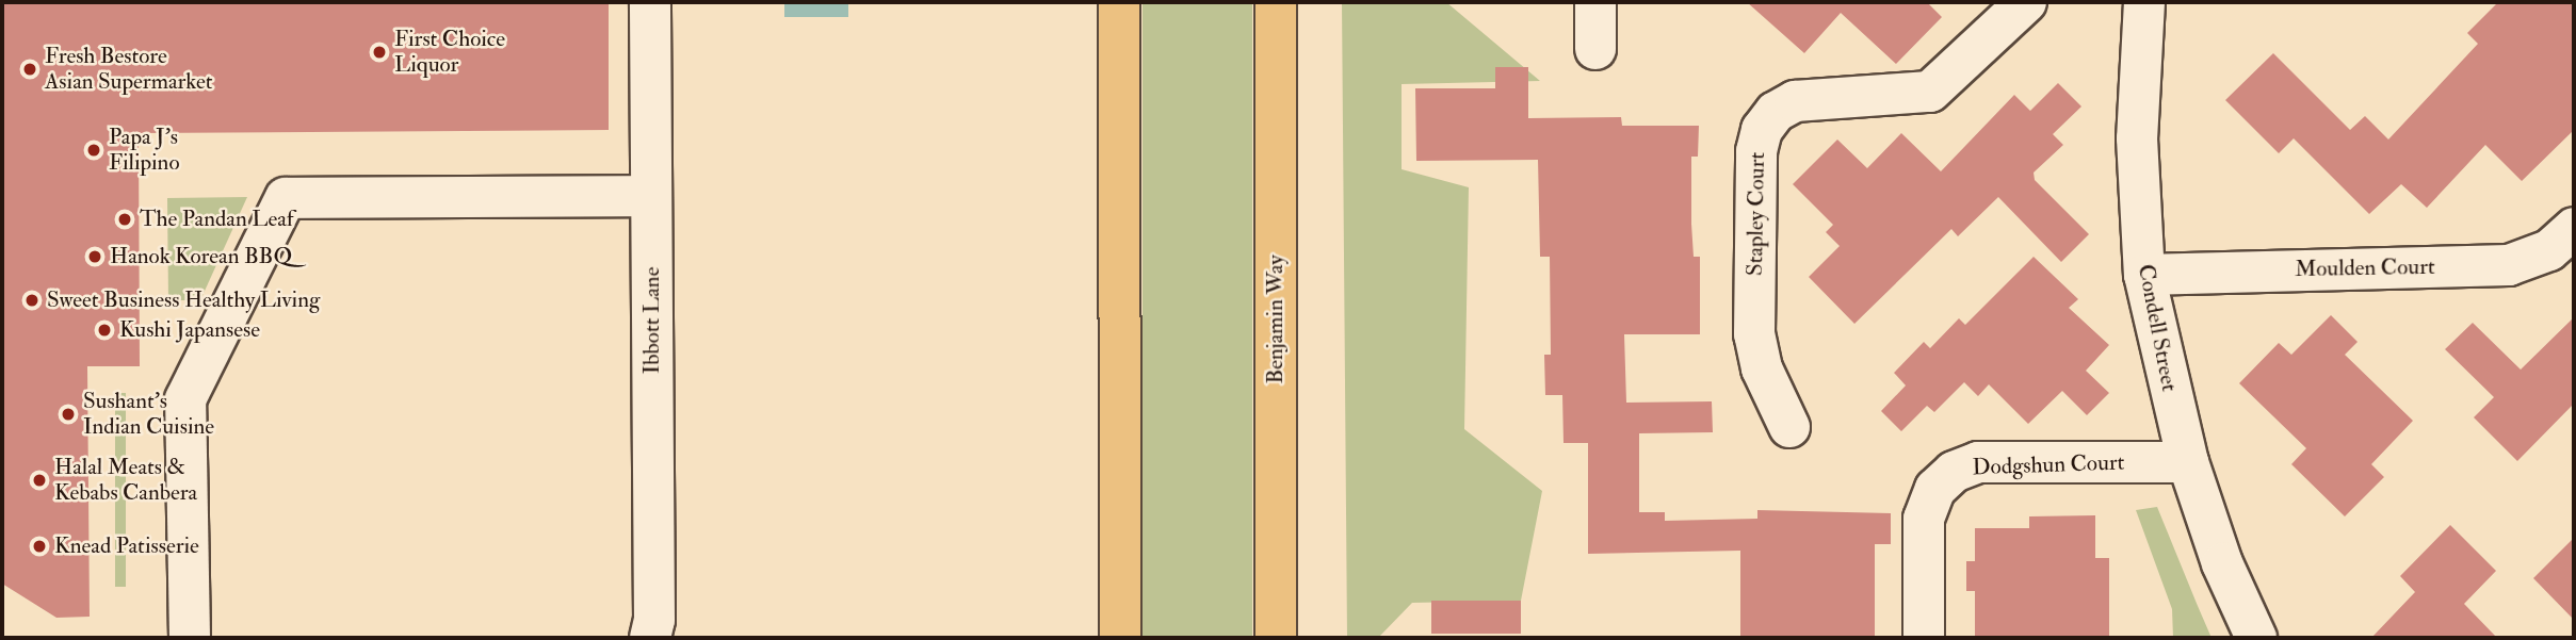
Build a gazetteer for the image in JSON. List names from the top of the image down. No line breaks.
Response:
{"streets":{"main road":["Benjamin Way"],"street":["Stapley Court","Moulden Court","Ibbott Lane","Condell Street","Dodgshun Court"]},"crossings":[["Moulden Court","Condell Street"],["Condell Street","Dodgshun Court"]],"places":["First Choice Liquor","Fresh Bestore Asian Supermarket","Papa J's Filipino","The Pandan Leaf","Hanok Korean BBQ","Sweet Business Healthy Living","Kushi Japansese","Sushant's Indian Cuisine","Halal Meats & Kebabs Canbera","Knead Patisserie"]}
